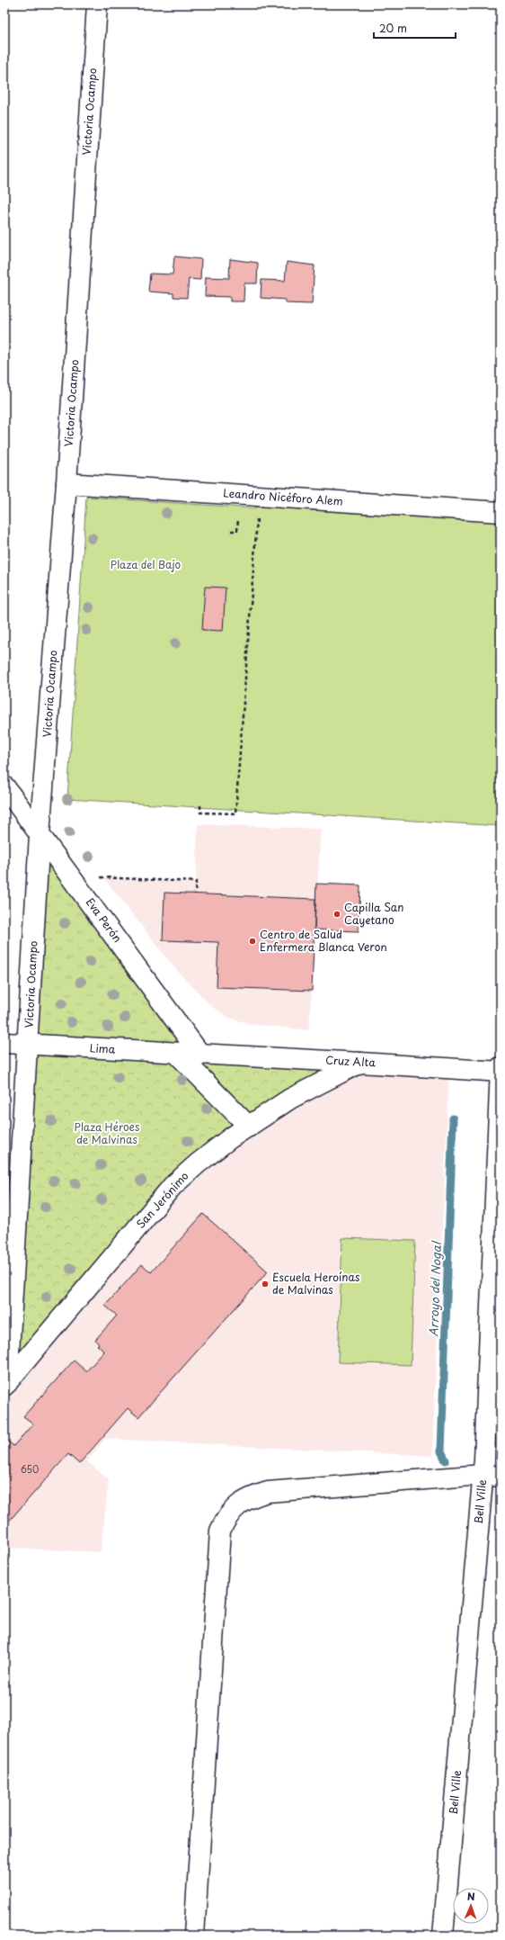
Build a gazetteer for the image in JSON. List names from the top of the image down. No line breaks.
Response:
{"streets":{"street":["Victoria Ocampo","Leandro Nicéforo Alem","Eva Perón","Lima","Cruz Alta","San Jerónimo","Bell Ville"]},"crossings":[["Victoria Ocampo","Leandro Nicéforo Alem"],["Victoria Ocampo","Eva Perón"],["Victoria Ocampo","Lima"],["Victoria Ocampo","San Jerónimo"],["Eva Perón","Lima"],["Eva Perón","Cruz Alta"],["Lima","Cruz Alta"],["Cruz Alta","San Jerónimo"],["Cruz Alta","Bell Ville"]],"water":["Arroyo del Nogal"],"parks":["Plaza del Bajo","Plaza Héroes de Malvinas"],"places":["Capilla San Cayetano","Centro de Salud Enfermera Blanca Veron","Escuela Heroínas de Malvinas"],"house_numbers":["650"],"scale_bar":"20 m","north":"top"}
